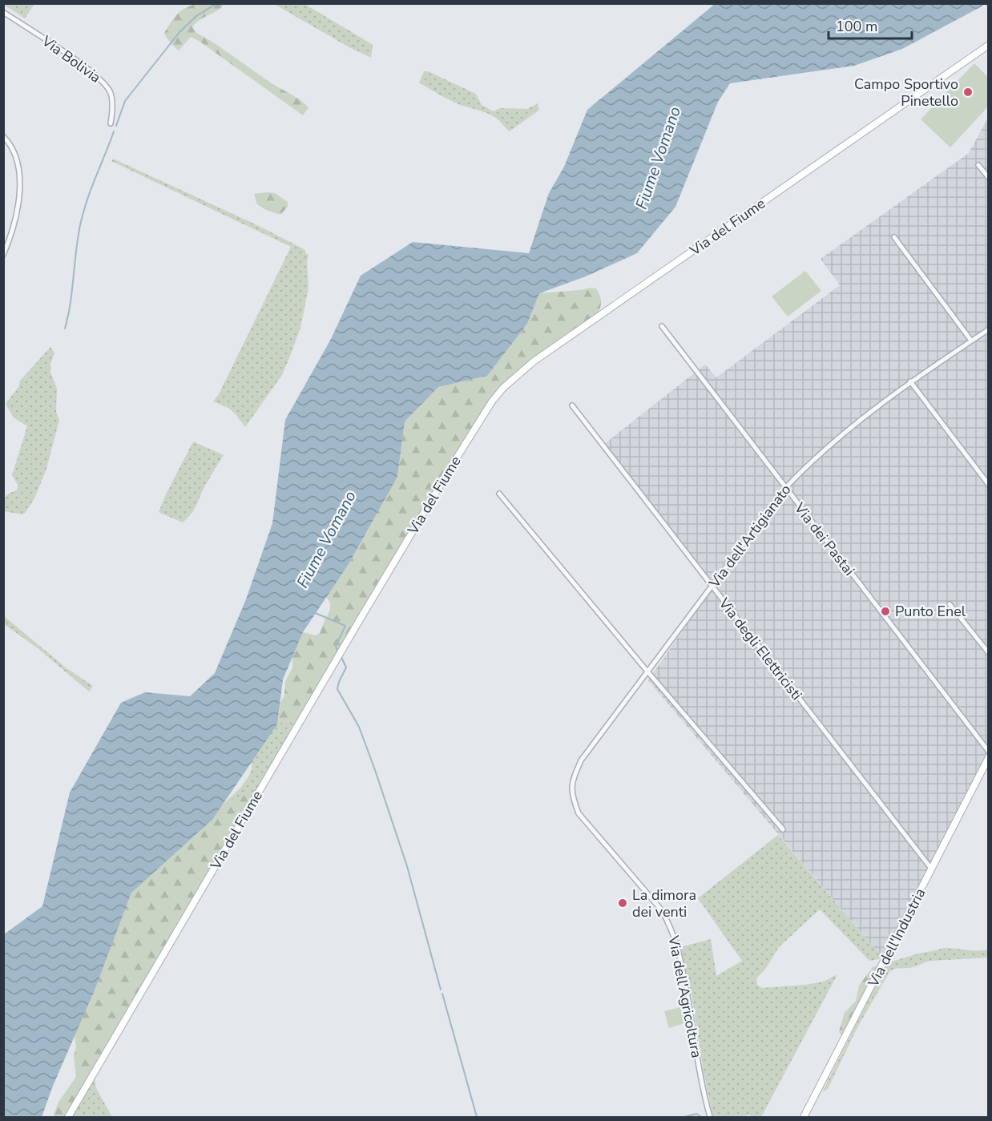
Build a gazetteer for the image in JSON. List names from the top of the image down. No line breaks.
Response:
{"streets":{"street":["Via Bolivia","Via del Fiume","Via dell'Artigianato","Via dei Pastai","Via degli Elettricisti","Via dell'Industria","Via dell'Agricoltura"]},"crossings":[["Via dell'Artigianato","Via dei Pastai"],["Via dell'Artigianato","Via degli Elettricisti"],["Via dell'Artigianato","Via dell'Agricoltura"],["Via degli Elettricisti","Via dell'Industria"]],"water":["Fiume Vomano"],"places":["Campo Sportivo Pinetello","Punto Enel","La dimora dei venti"],"scale_bar":"100 m"}
